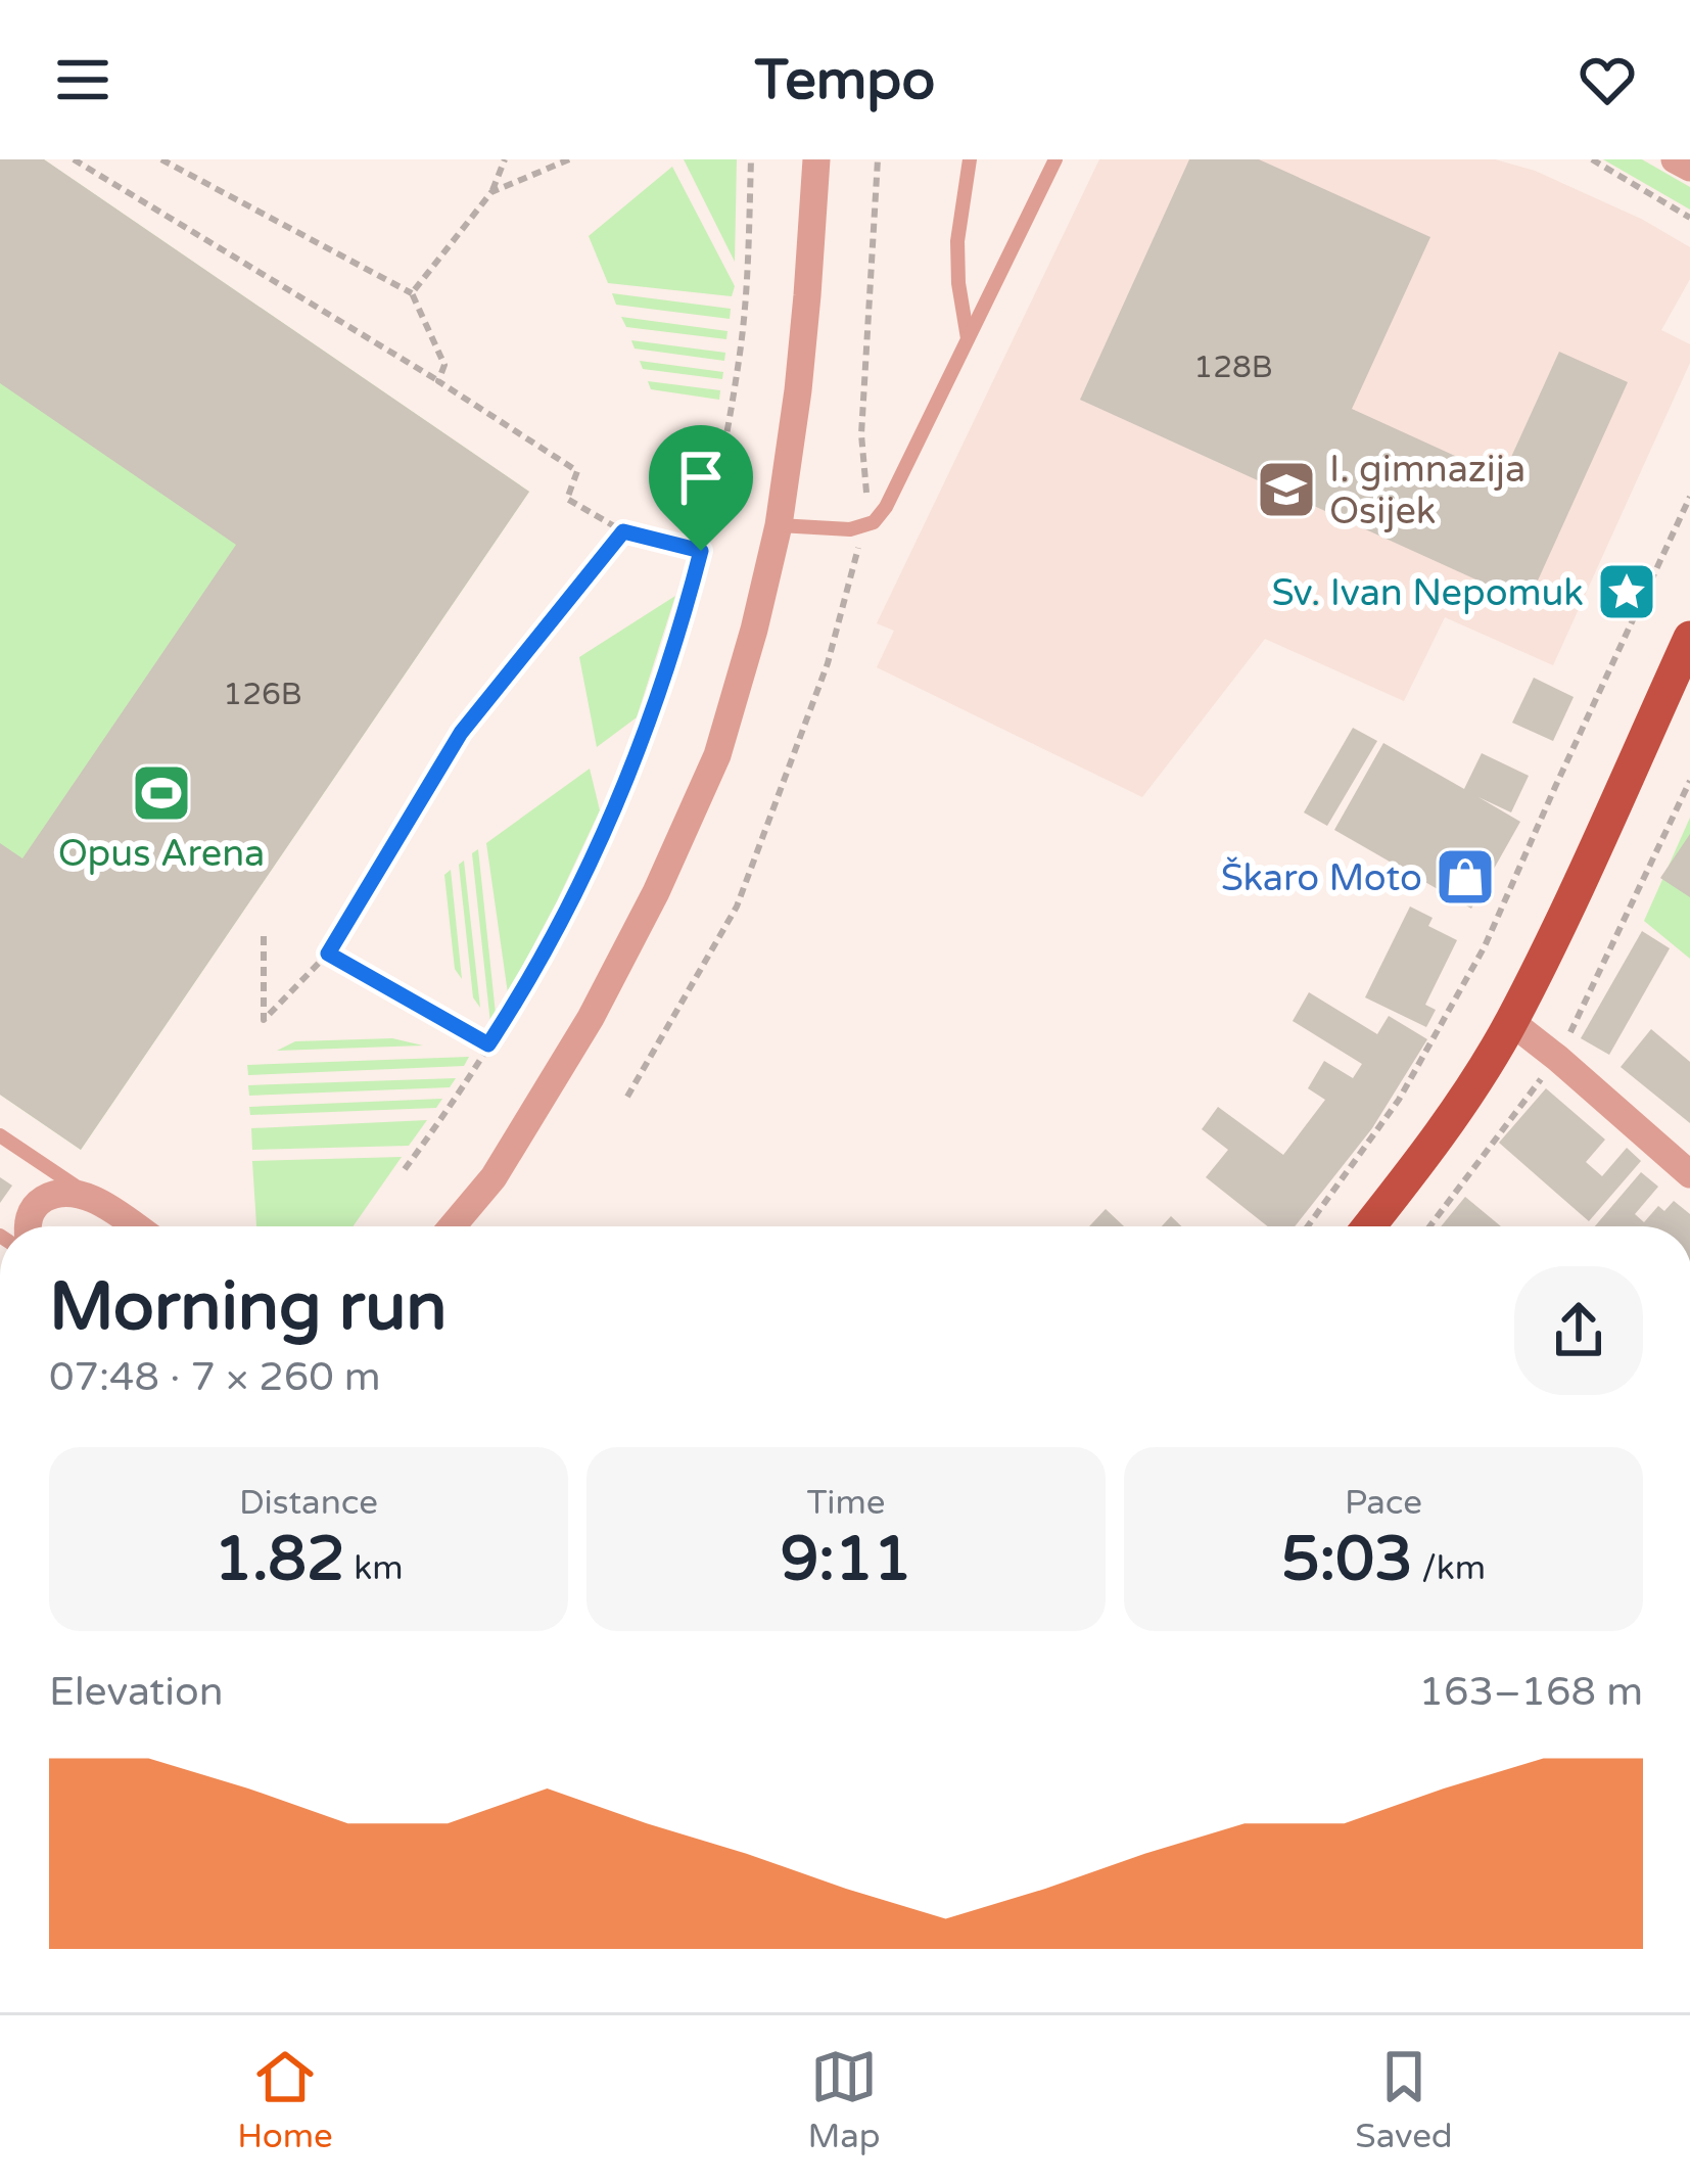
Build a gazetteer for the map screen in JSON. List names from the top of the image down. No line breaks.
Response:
{"places":{"school or university":["I. gimnazija Osijek"],"place":["Sv. Ivan Nepomuk"],"sports":["Opus Arena"],"shop":["Škaro Moto"]},"house_numbers":["128B","126B"],"page":{"header":"Tempo","heading":["Morning run","07:48 · 7 × 260 m"],"stats":[["Distance","1.82 km"],["Time","9:11"],["Pace","5:03 /km"]],"chart":["Elevation","163–168 m"],"tabs":["Home","Map","Saved"]}}
